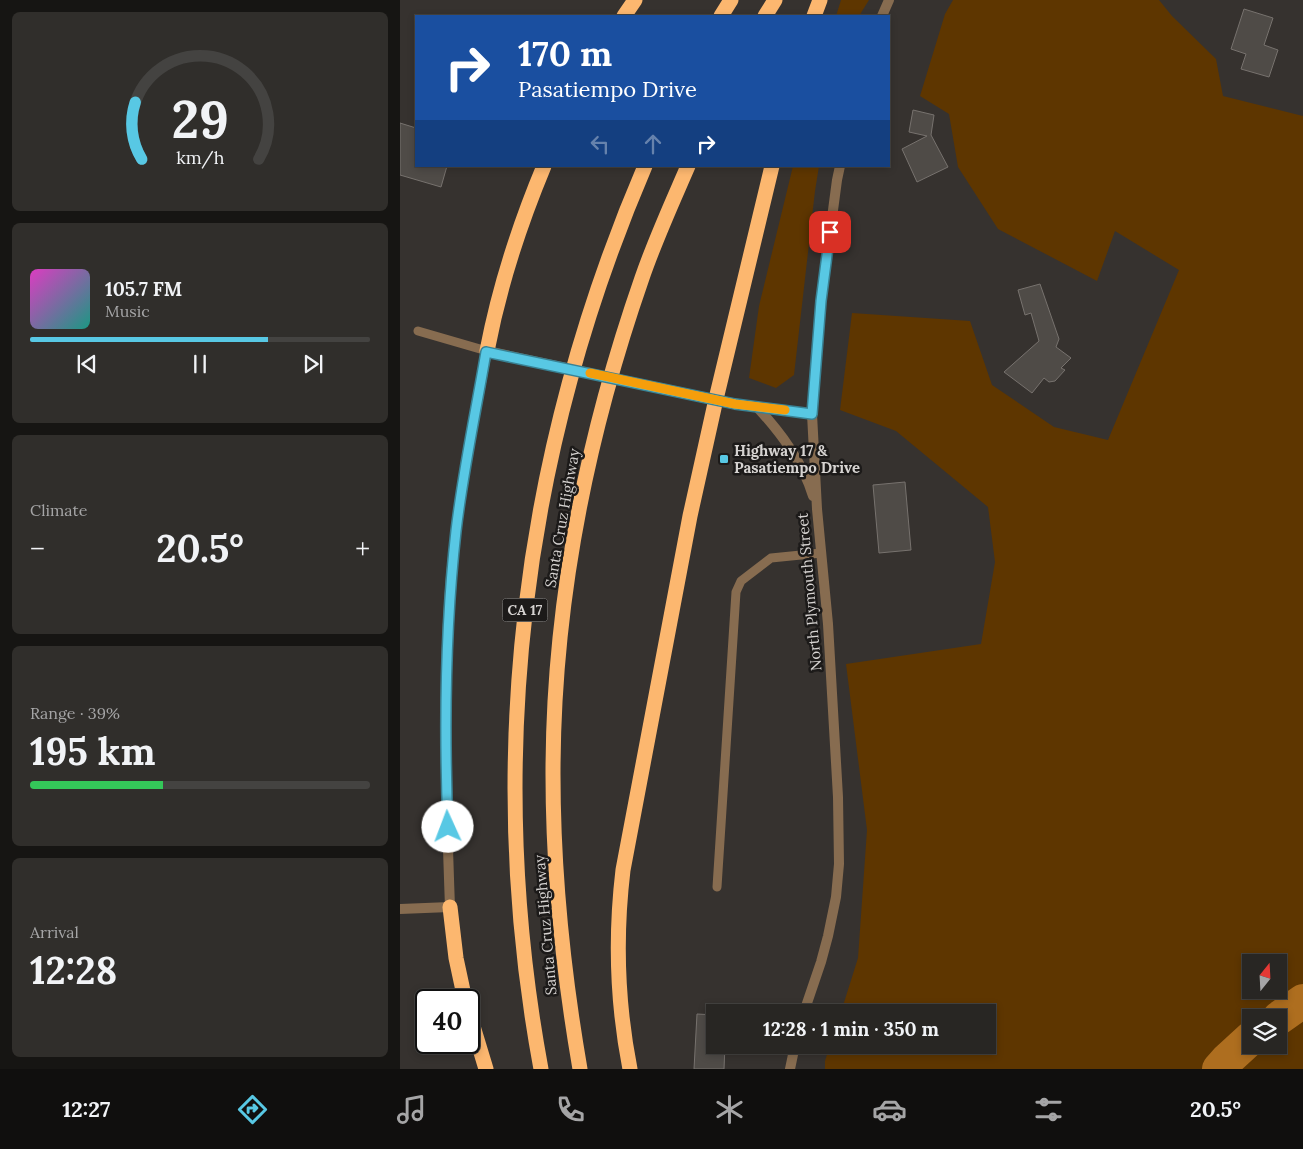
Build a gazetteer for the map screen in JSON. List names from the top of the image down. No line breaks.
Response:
{"streets":{"highway":["Santa Cruz Highway","CA 17"],"street":["North Plymouth Street"]},"places":{"transit":["Highway 17 & Pasatiempo Drive"]},"north":"top","page":{"turn":["170 m","Pasatiempo Drive"],"song":["105.7 FM","Music"],"tile":["Climate",["Range · 39%","195 km"],["Arrival","12:28"]],"heat":["−","20.5°","+"],"limit":"40","trip":"12:28 · 1 min · 350 m","tabs":["12:27","20.5°"],"gauge":["29","km/h"]}}
